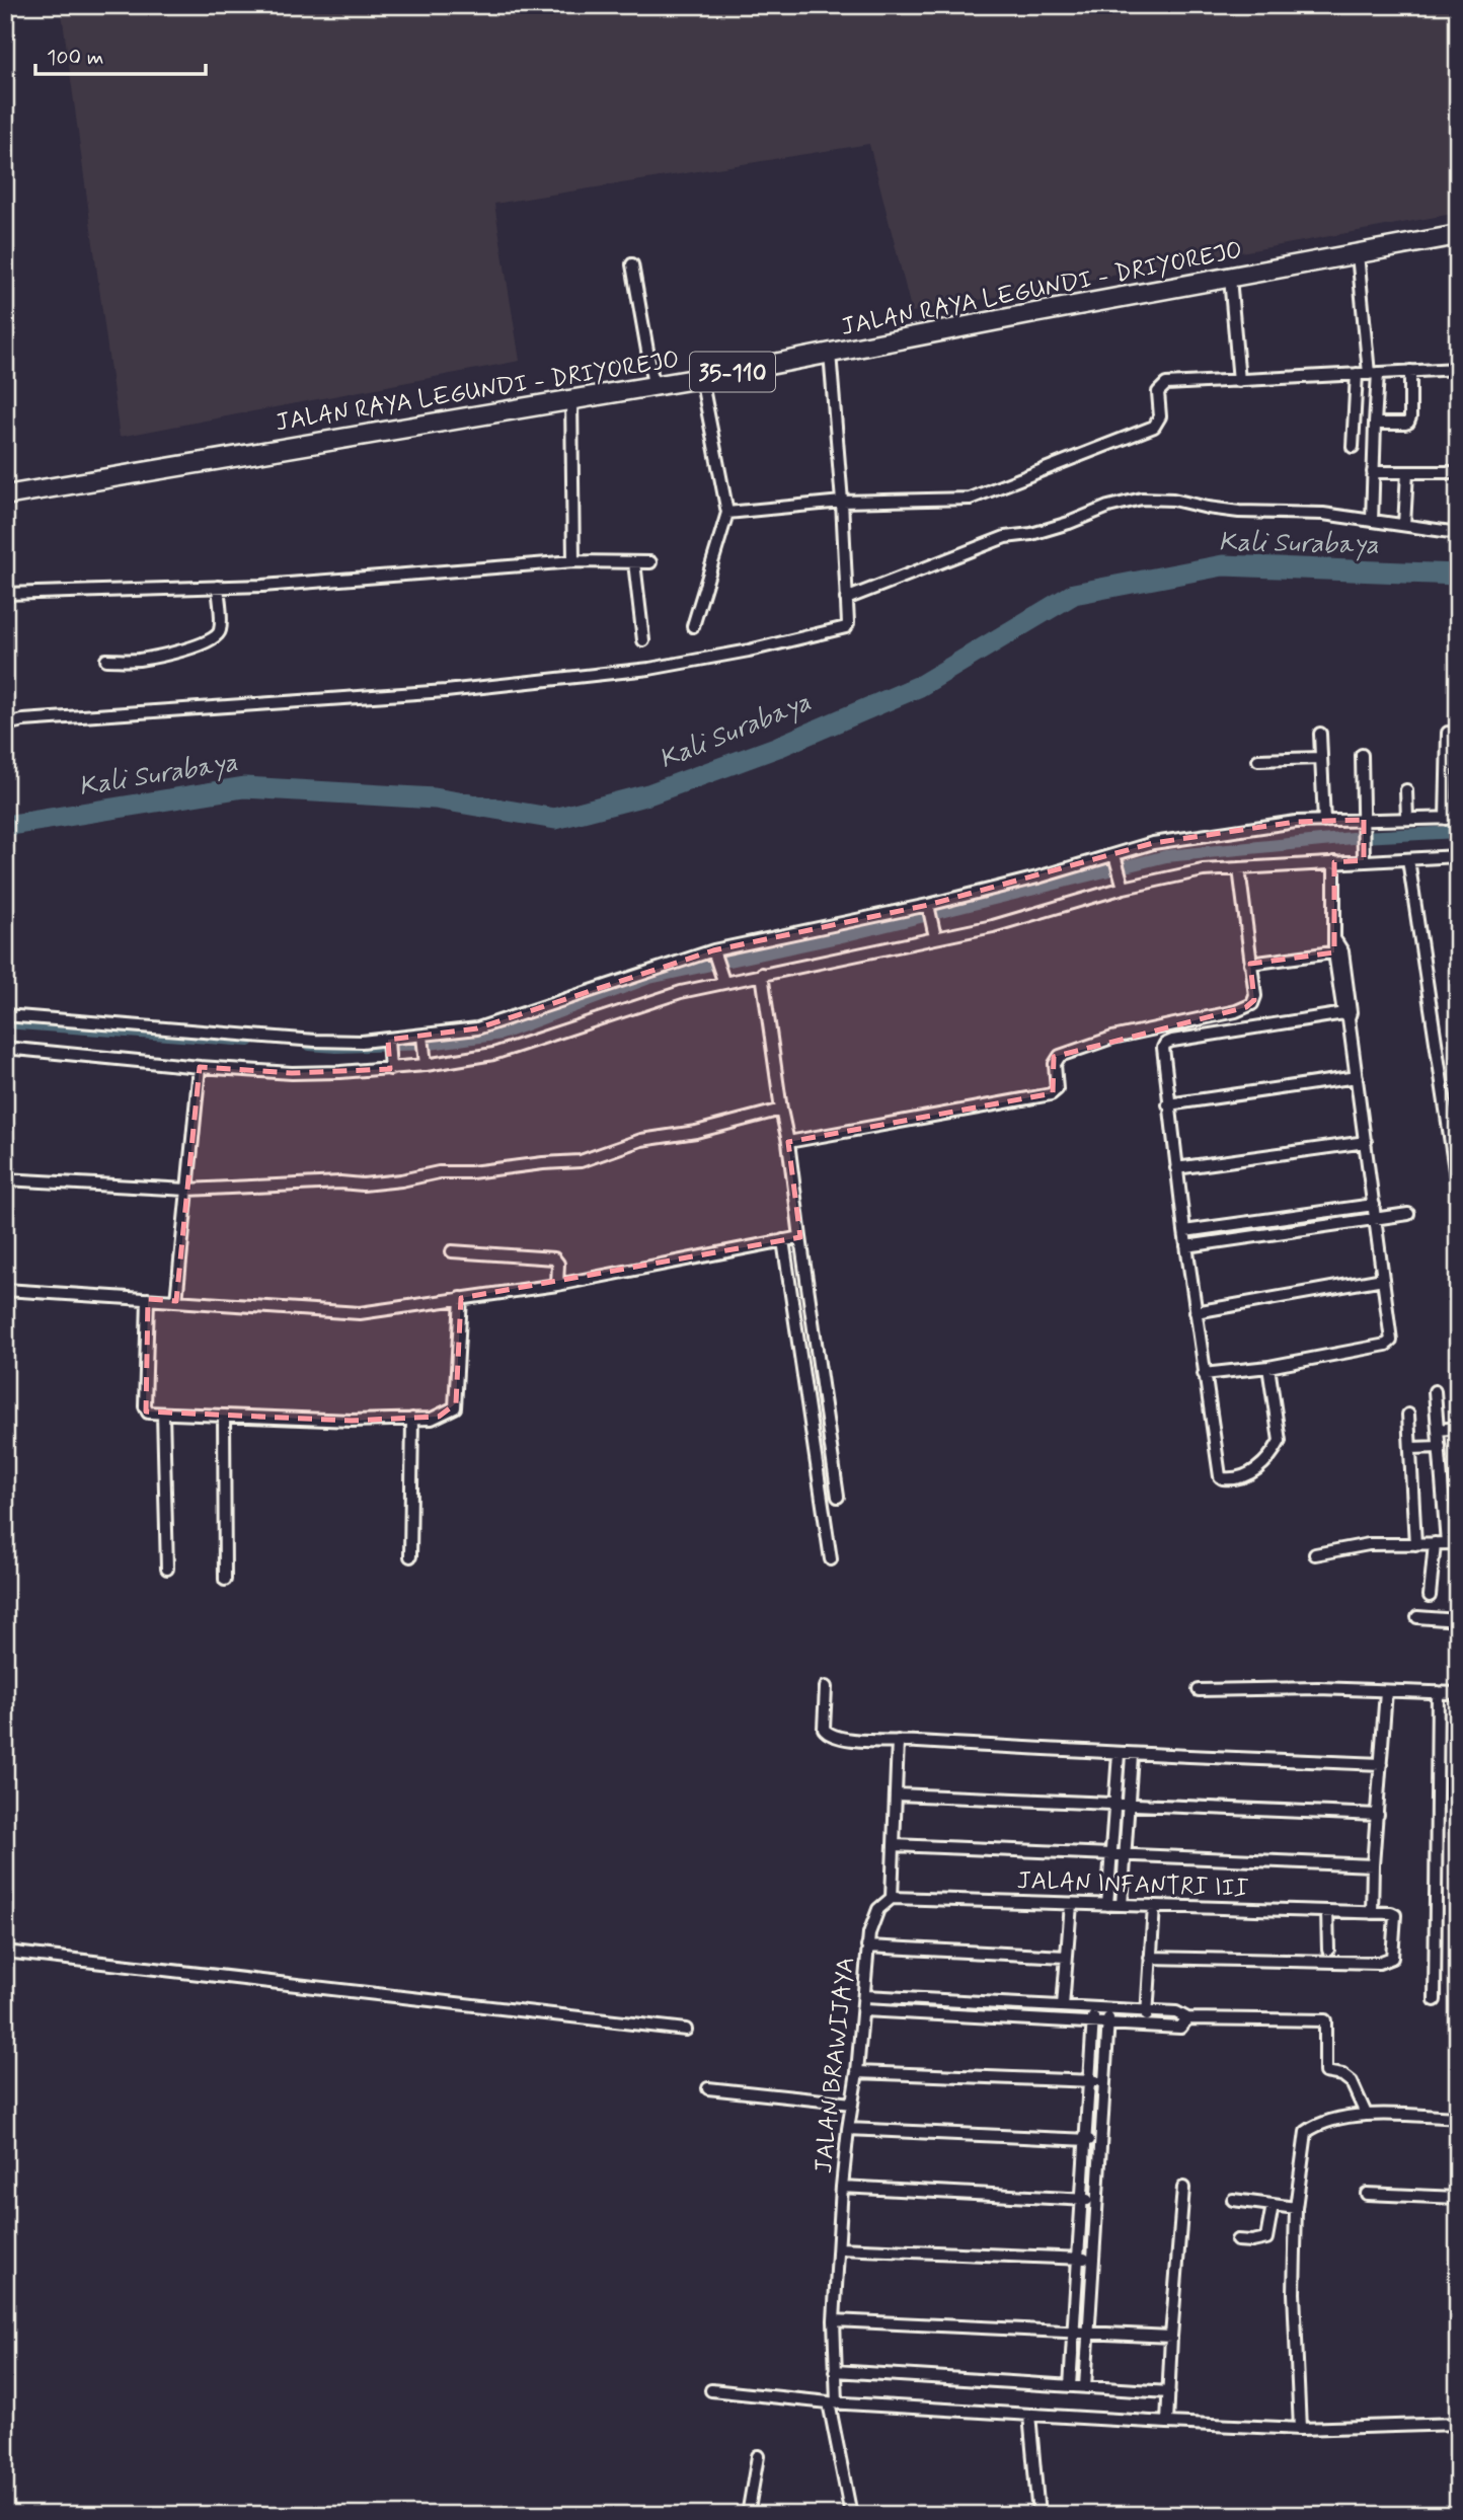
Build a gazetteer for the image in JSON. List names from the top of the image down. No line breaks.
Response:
{"streets":{"main road":["JALAN RAYA LEGUNDI - DRIYOREJO","35-110"],"street":["JALAN INFANTRI III","JALAN BRAWIJAYA"]},"crossings":[["JALAN INFANTRI III","JALAN BRAWIJAYA"]],"water":["Kali Surabaya"],"scale_bar":"100 m"}
